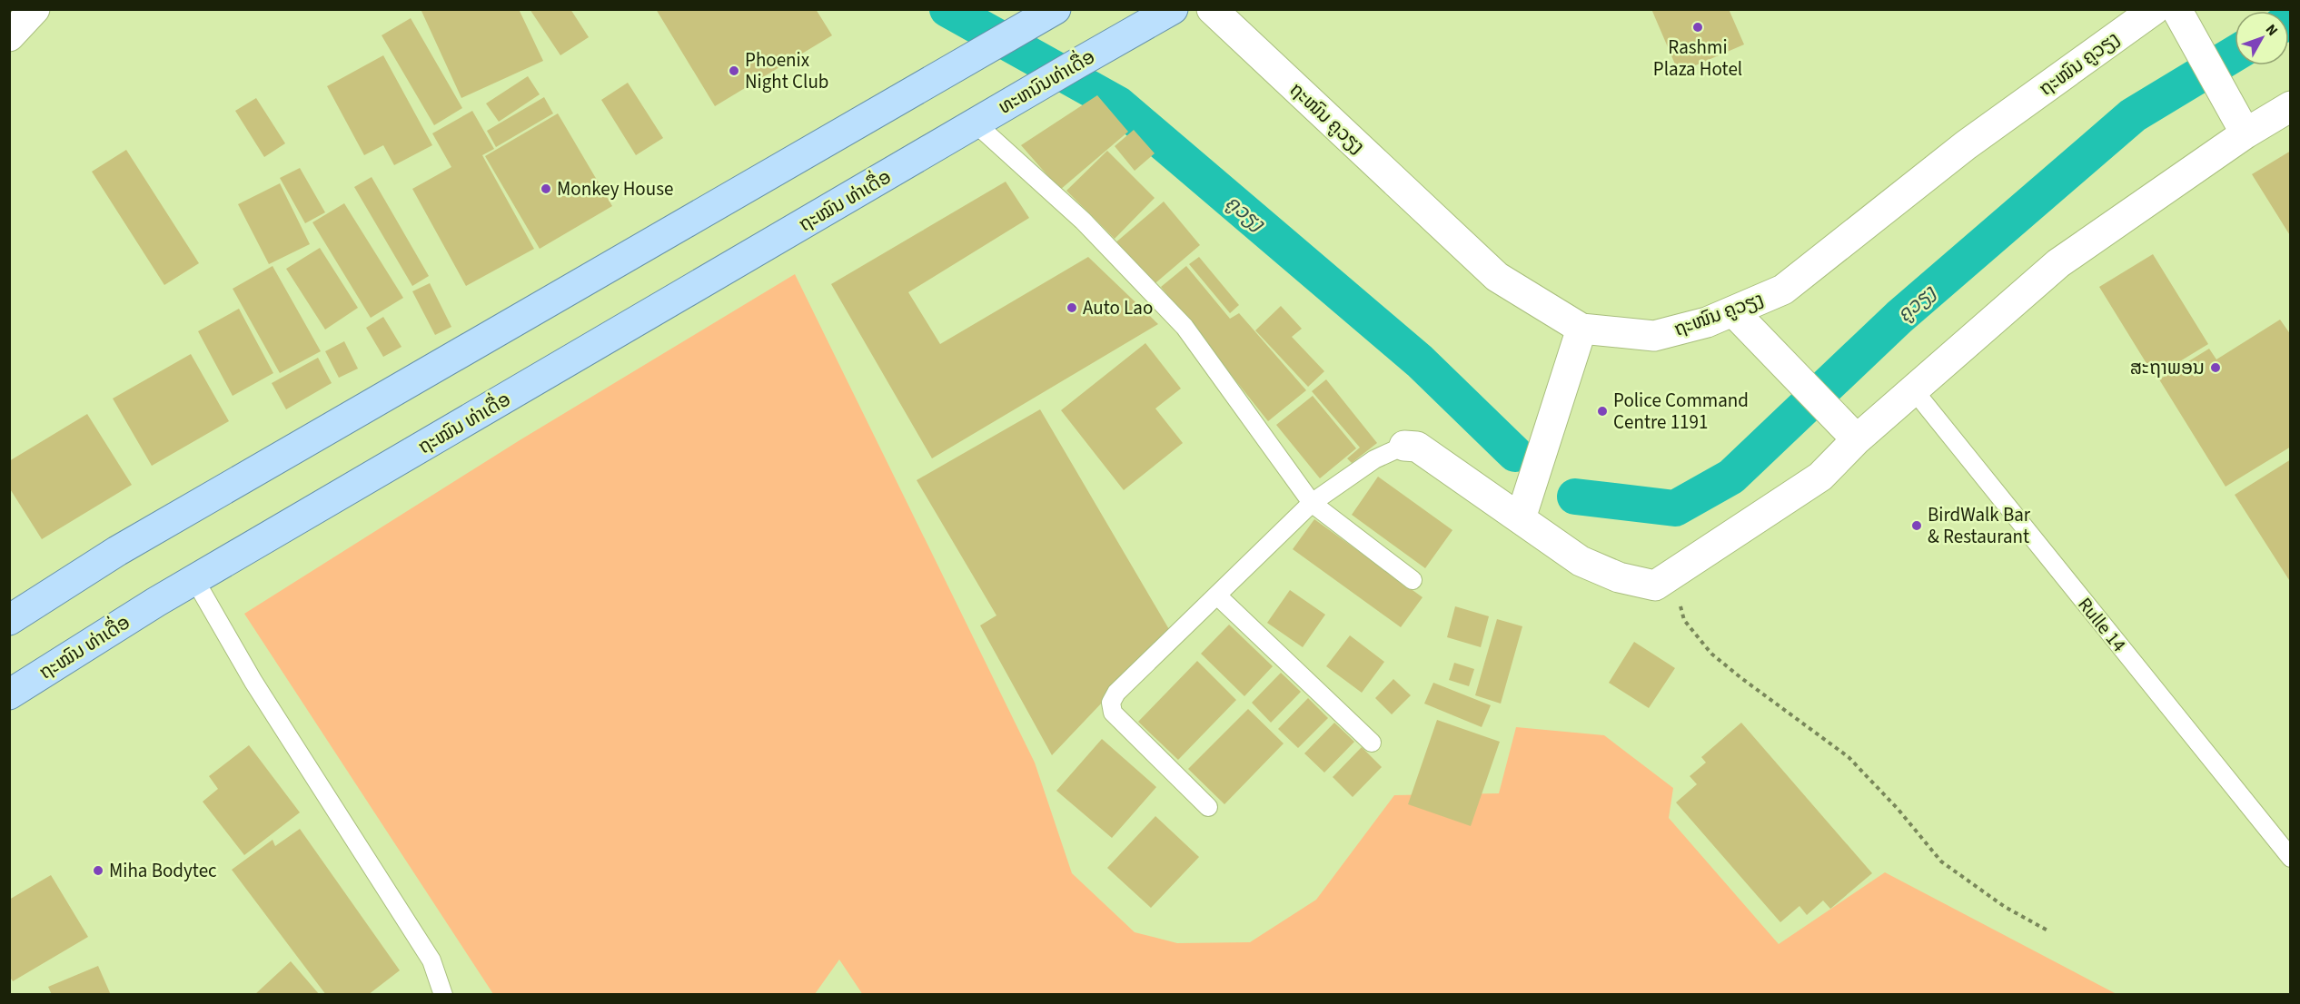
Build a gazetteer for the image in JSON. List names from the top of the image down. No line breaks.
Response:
{"streets":{"main road":["ທະຫນົນທ່າເດື່ອ","ຖະໝົນ ທ່າເດື່ອ"],"street":["ຖະໜົນ ຄູວຽງ"],"lane":["Rulle 14"]},"crossings":[["ທະຫນົນທ່າເດື່ອ","ຖະໝົນ ທ່າເດື່ອ"]],"water":["ຄູວຽງ"],"places":["Rashmi Plaza Hotel","Phoenix Night Club","Monkey House","Auto Lao","ສະຖາພອນ","Police Command Centre 1191","BirdWalk Bar & Restaurant","Miha Bodytec"],"north":"top right"}
